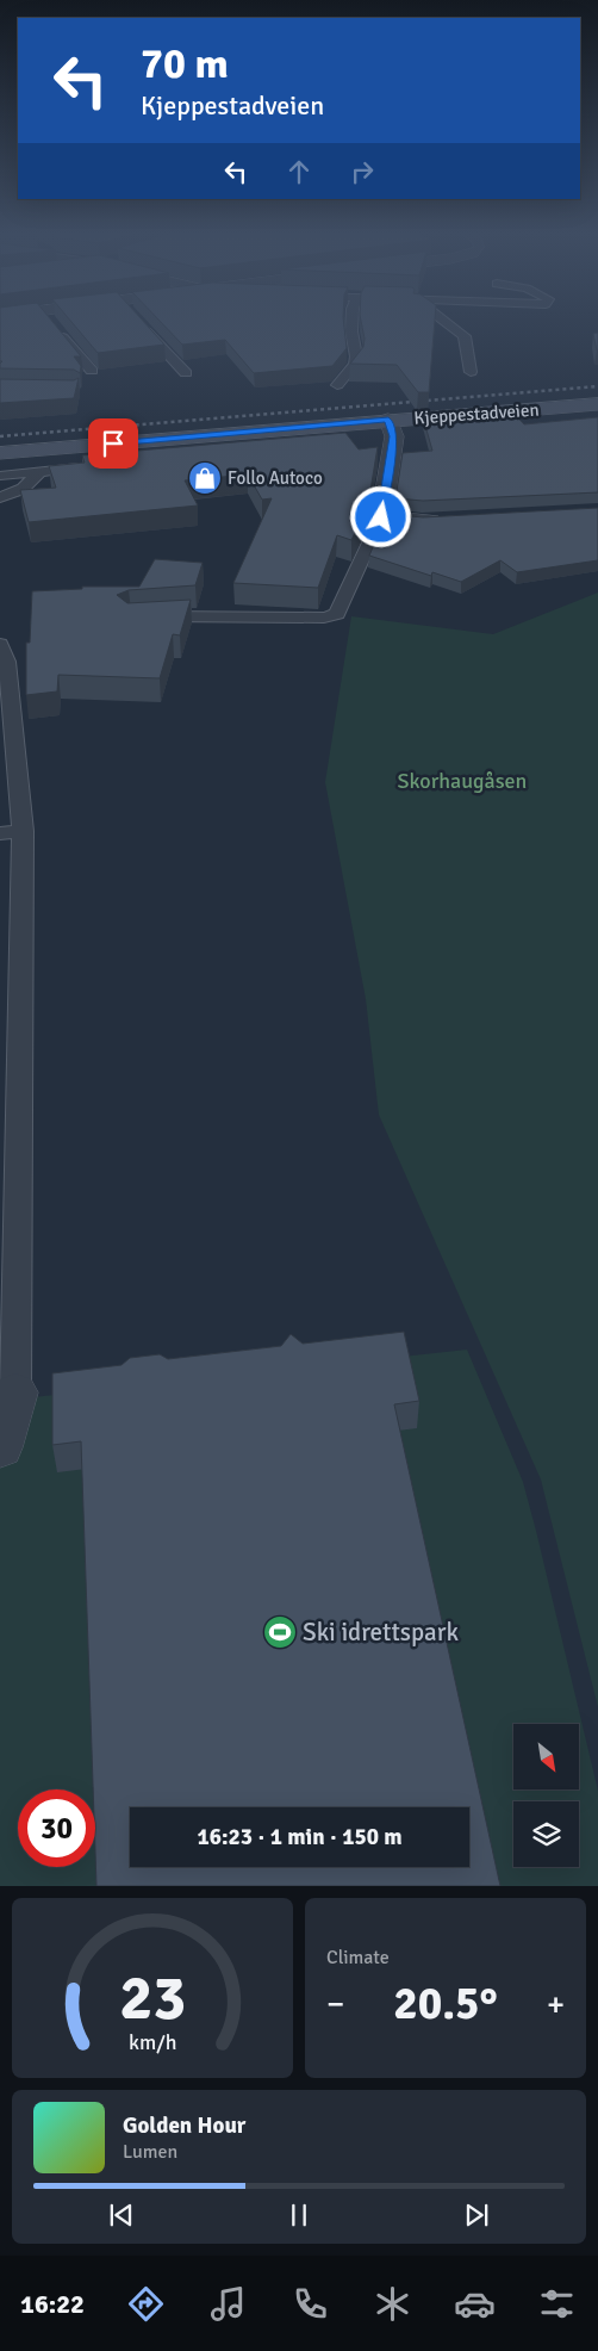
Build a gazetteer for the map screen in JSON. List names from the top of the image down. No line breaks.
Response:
{"streets":{"main road":["Kjeppestadveien"]},"parks":["Skorhaugåsen"],"places":{"shop":["Follo Autoco"],"sports":["Ski idrettspark"]},"north":"bottom right","page":{"turn":["70 m","Kjeppestadveien"],"limit":"30","trip":"16:23 · 1 min · 150 m","tile":"Climate","heat":["−","20.5°","+"],"song":["Golden Hour","Lumen"],"tabs":"16:22","gauge":["23","km/h"]}}
